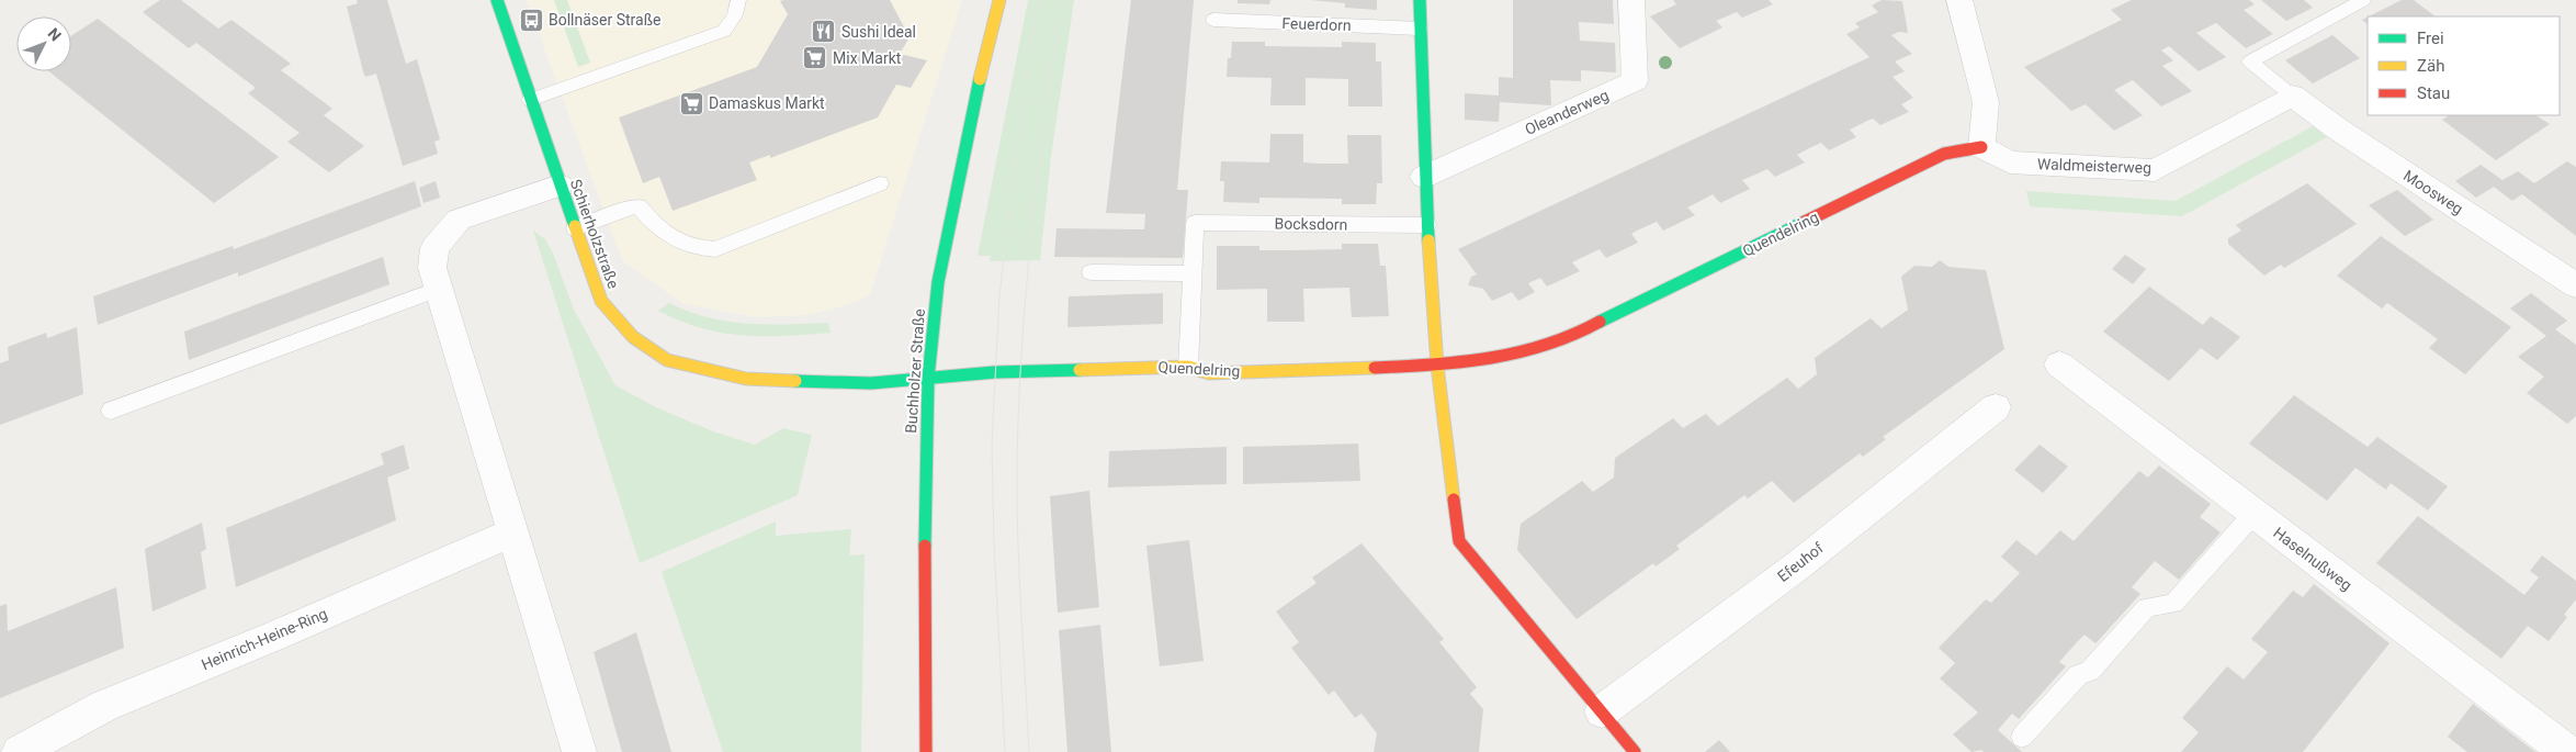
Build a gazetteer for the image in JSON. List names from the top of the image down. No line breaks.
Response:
{"streets":{"street":["Oleanderweg","Waldmeisterweg","Moosweg","Schierholzstraße","Quendelring","Buchholzer Straße","Haselnußweg","Efeuhof","Heinrich-Heine-Ring"],"lane":["Feuerdorn","Bocksdorn"]},"crossings":[["Waldmeisterweg","Moosweg"],["Waldmeisterweg","Quendelring"],["Schierholzstraße","Quendelring"],["Schierholzstraße","Buchholzer Straße"],["Quendelring","Buchholzer Straße"]],"places":{"bus stop":["Bollnäser Straße"],"restaurant":["Sushi Ideal"],"supermarket":["Mix Markt","Damaskus Markt"]},"legend":["Frei","Zäh","Stau"],"north":"top right"}
